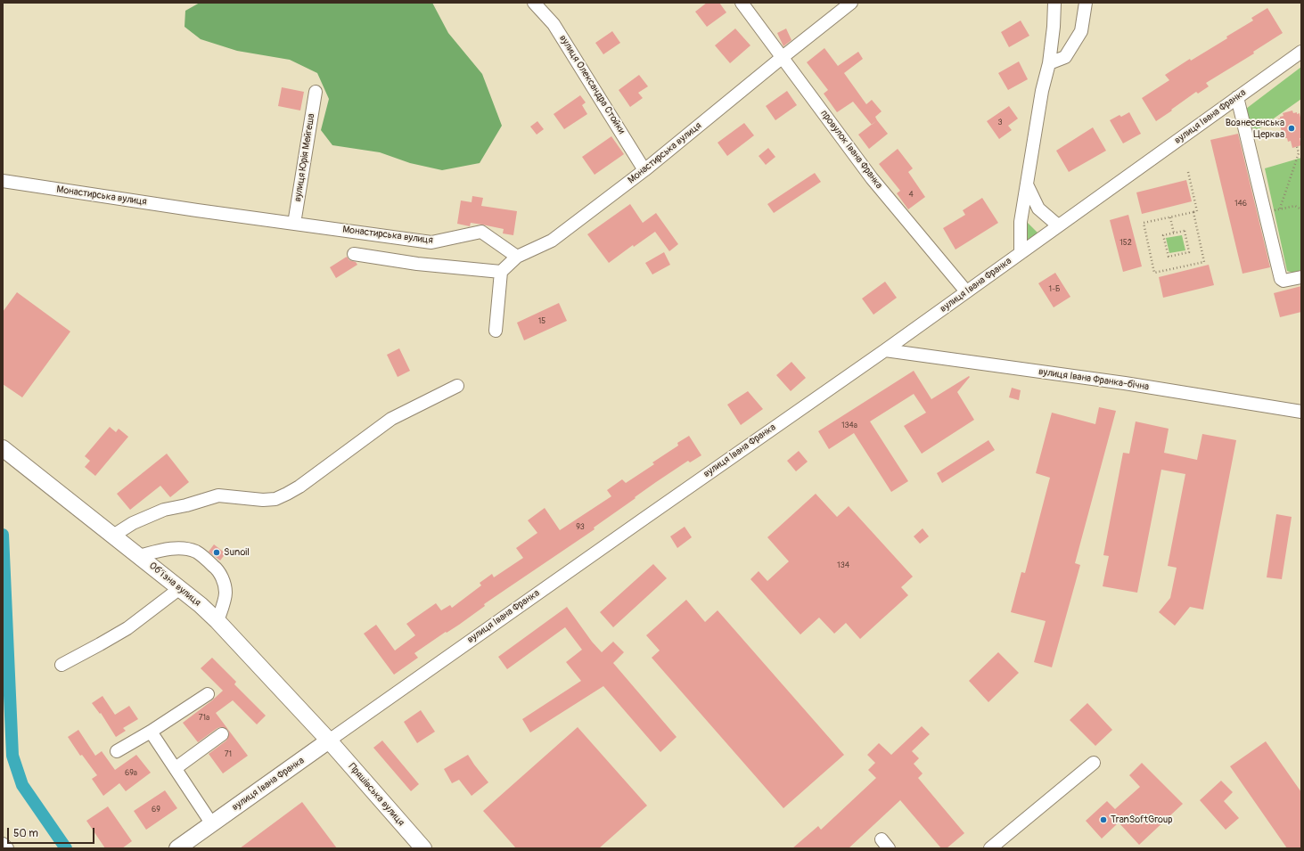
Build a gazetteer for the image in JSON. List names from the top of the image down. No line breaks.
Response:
{"streets":{"main road":["вулиця Івана Франка","Обʼїзна вулиця","Пряшівська вулиця"],"street":["вулиця Олександра Стойки","провулок Івана Франка","Монастирська вулиця","вулиця Юрія Мейгеша","вулиця Івана Франка-бічна"]},"crossings":[["вулиця Олександра Стойки","Монастирська вулиця"],["вулиця Івана Франка","провулок Івана Франка"],["вулиця Івана Франка","вулиця Івана Франка-бічна"],["вулиця Івана Франка","Обʼїзна вулиця"],["вулиця Івана Франка","Пряшівська вулиця"],["провулок Івана Франка","Монастирська вулиця"],["Монастирська вулиця","вулиця Юрія Мейгеша"],["Обʼїзна вулиця","Пряшівська вулиця"]],"places":["Вознесенська Церква","Sunoil","TranSoftGroup"],"house_numbers":["3","4","146","152","1-Б","15","134а","93","134","71а","71","69а","69"],"scale_bar":"50 m"}
